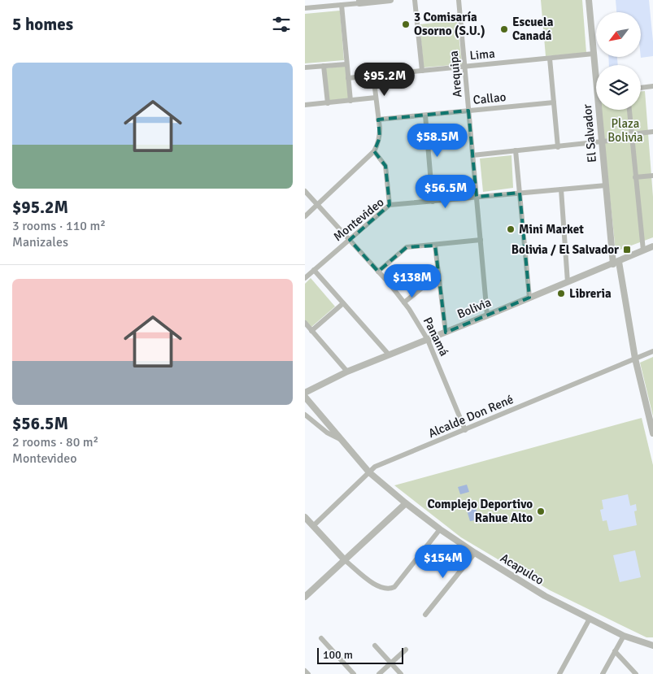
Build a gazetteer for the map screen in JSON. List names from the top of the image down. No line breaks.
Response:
{"streets":{"street":["Lima","Arequipa","Callao","El Salvador","Montevideo","Bolivia","Panamá","Alcalde Don René","Acapulco"]},"crossings":[["Lima","Arequipa"],["Lima","El Salvador"],["Arequipa","Callao"],["Arequipa","Montevideo"],["Arequipa","Bolivia"],["El Salvador","Montevideo"],["El Salvador","Bolivia"],["El Salvador","Alcalde Don René"],["Montevideo","Panamá"],["Bolivia","Panamá"],["Panamá","Alcalde Don René"],["Alcalde Don René","Acapulco"]],"parks":["Plaza Bolivia"],"places":{"other":["3 Comisaría Osorno (S.U.)","Escuela Canadá","Mini Market","Libreria","Complejo Deportivo Rahue Alto"],"transit":["Bolivia / El Salvador"]},"scale_bar":"100 m","north":"bottom left","page":{"heading":"5 homes","list":[{"name":"$95.2M","note":"3 rooms · 110 m² · Manizales"},{"name":"$56.5M","note":"2 rooms · 80 m² · Montevideo"}],"price":["$95.2M","$58.5M","$56.5M","$138M","$154M"],"scale":"100 m"}}
